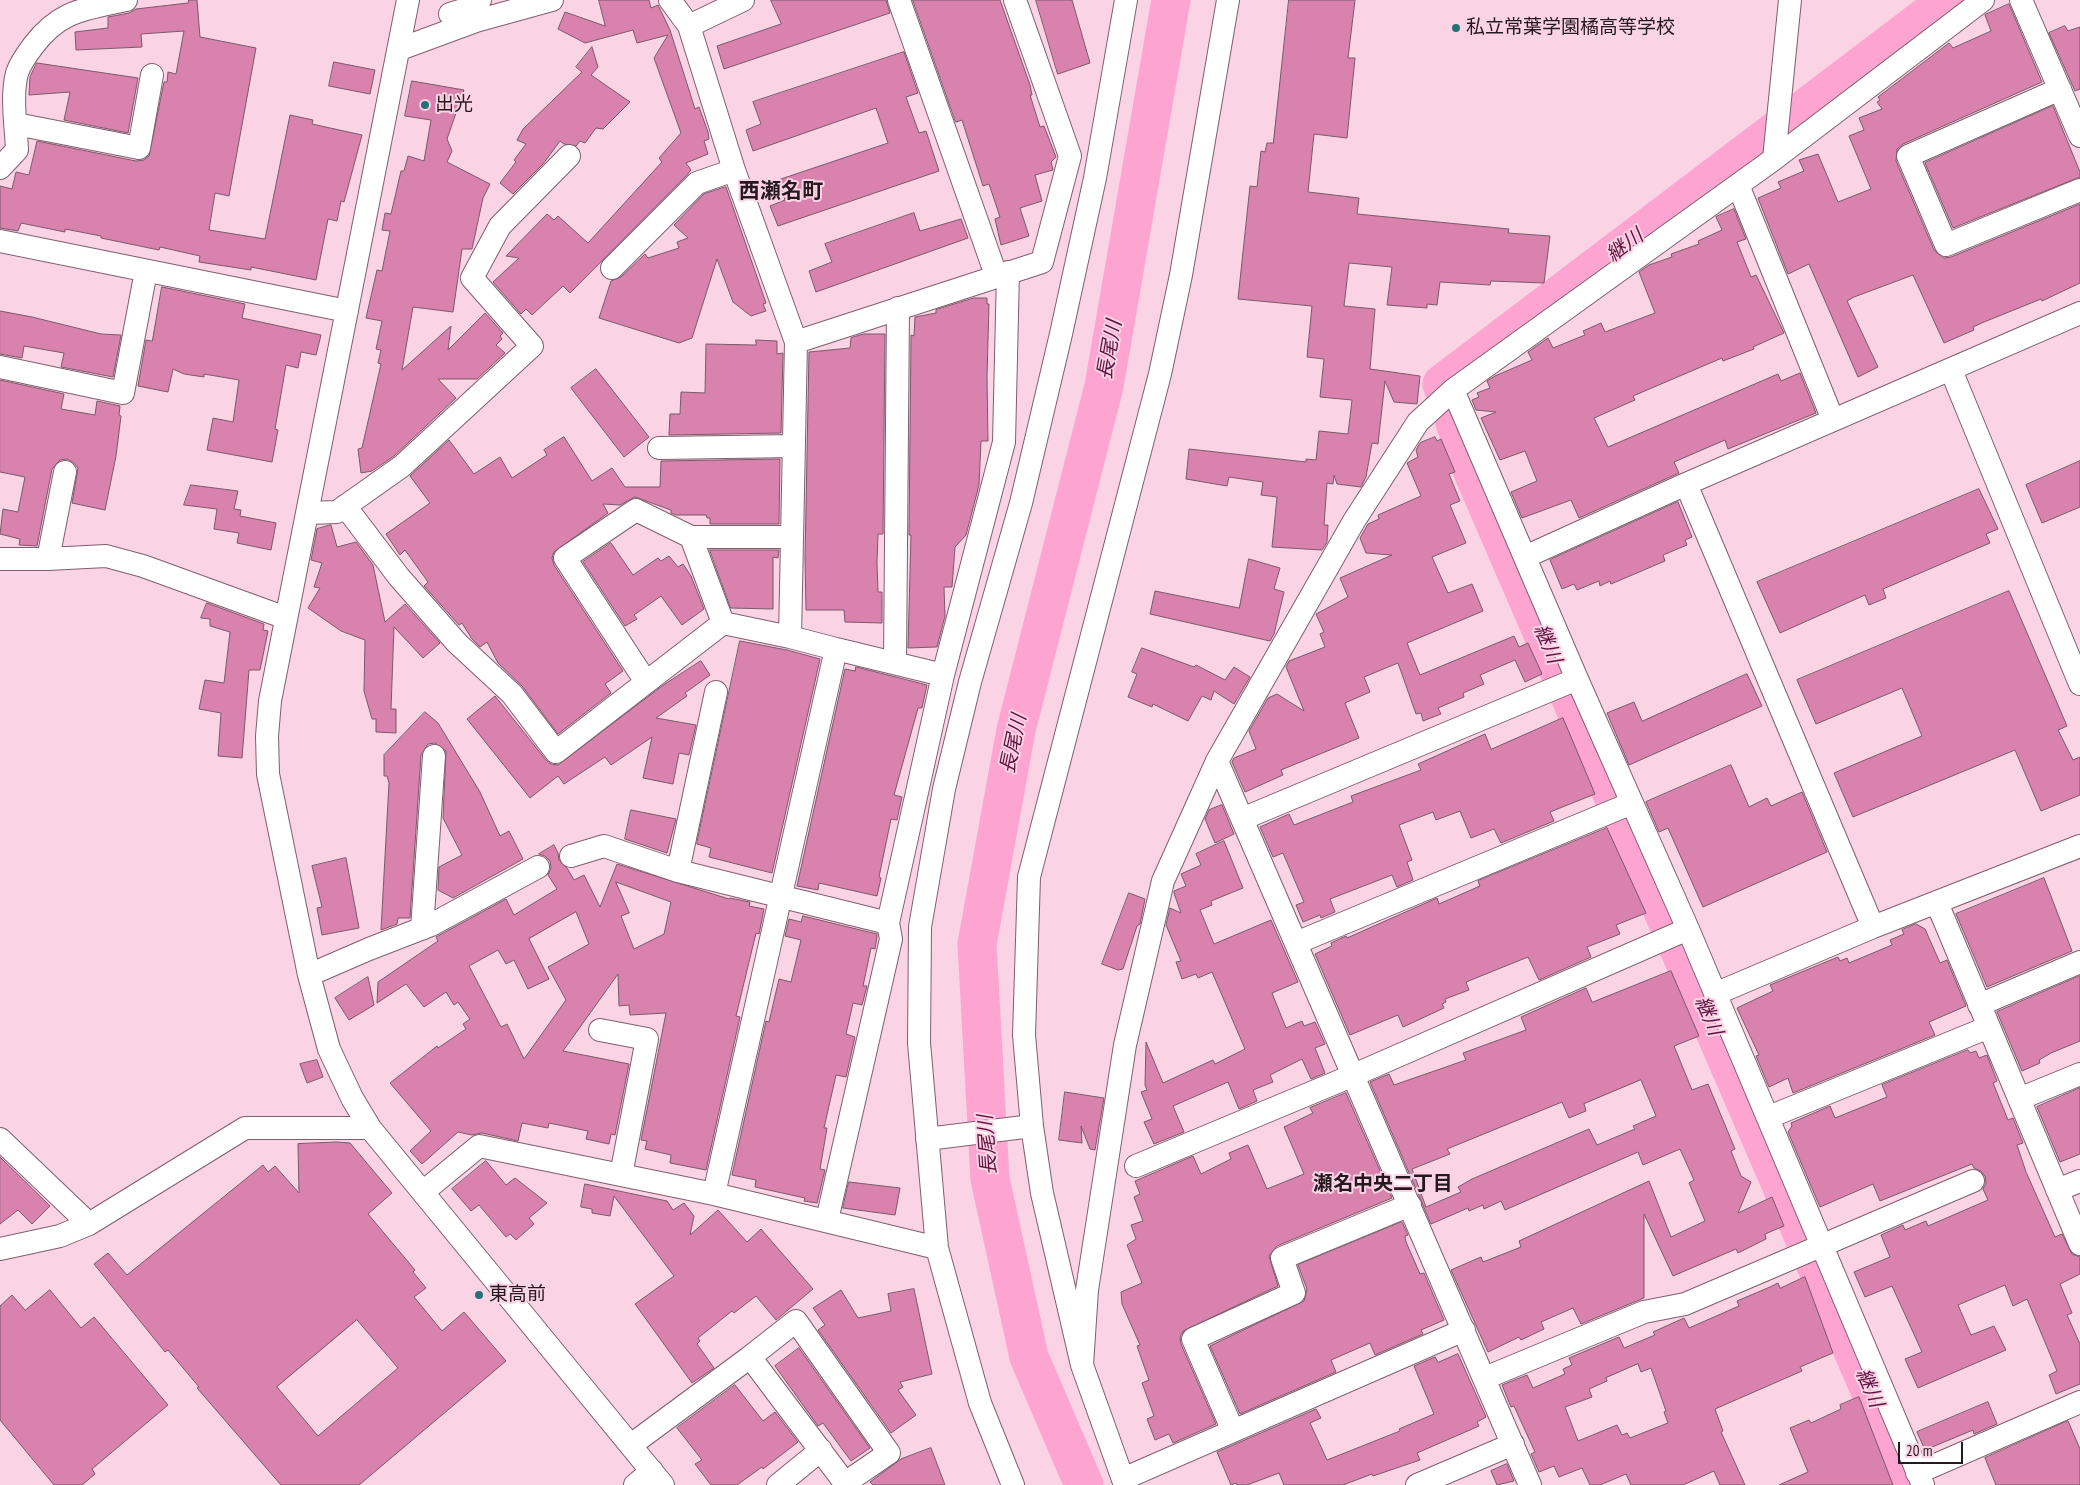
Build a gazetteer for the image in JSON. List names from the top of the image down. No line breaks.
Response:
{"districts":["西瀬名町","瀬名中央二丁目"],"water":["継川","長尾川"],"places":["私立常葉学園橘高等学校","出光","東高前"],"scale_bar":"20 m"}
